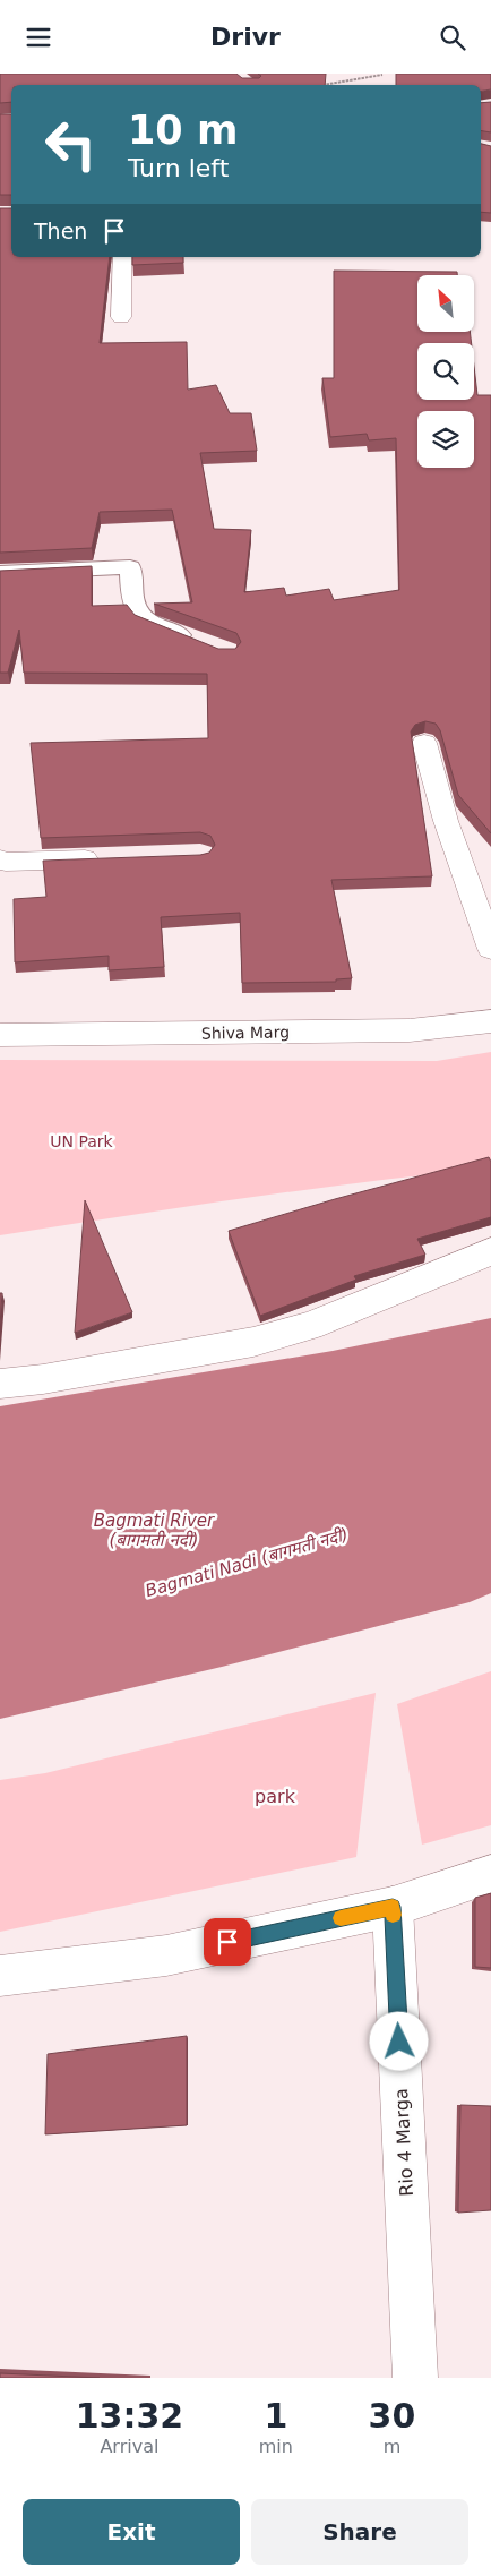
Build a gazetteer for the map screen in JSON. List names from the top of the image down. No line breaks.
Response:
{"streets":{"street":["Shiva Marg","Rio 4 Marga"]},"water":["Bagmati River (बागमती नदी)","Bagmati Nadi (बागमती नदी)"],"parks":["UN Park","park"],"north":"top left","page":{"header":"Drivr","turn":["10 m","Turn left"],"then":"Then","eta":["13:32","Arrival","1","min","30","m"],"buttons":["Exit","Share"]}}
